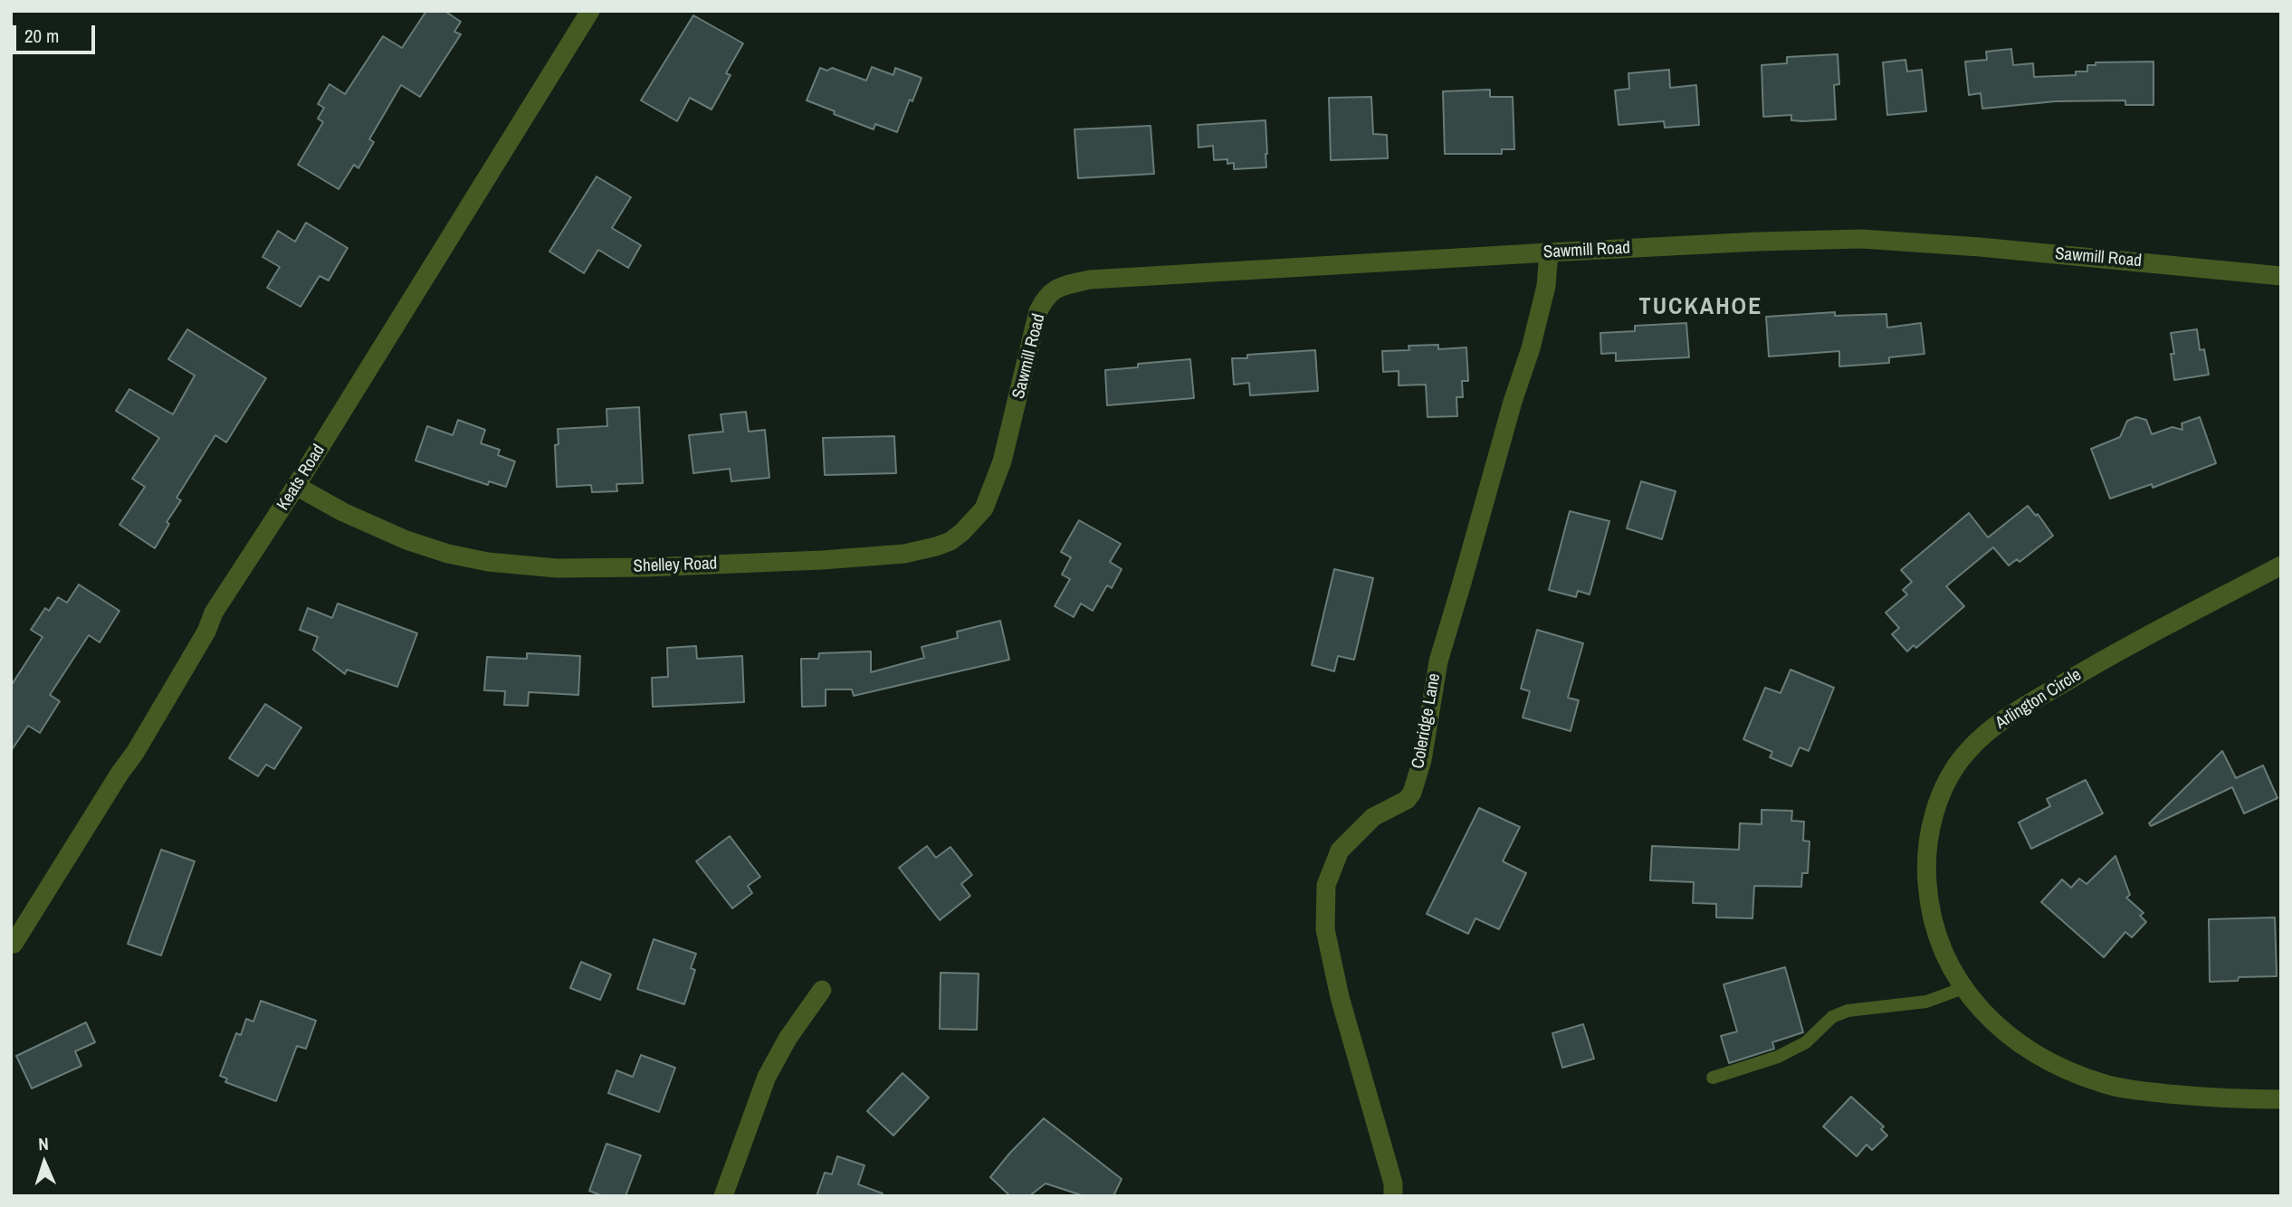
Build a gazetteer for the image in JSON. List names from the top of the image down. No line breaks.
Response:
{"streets":{"street":["Sawmill Road","Keats Road","Shelley Road","Arlington Circle","Coleridge Lane"]},"crossings":[["Sawmill Road","Shelley Road"],["Sawmill Road","Coleridge Lane"],["Keats Road","Shelley Road"]],"districts":["TUCKAHOE"],"scale_bar":"20 m","north":"top"}
